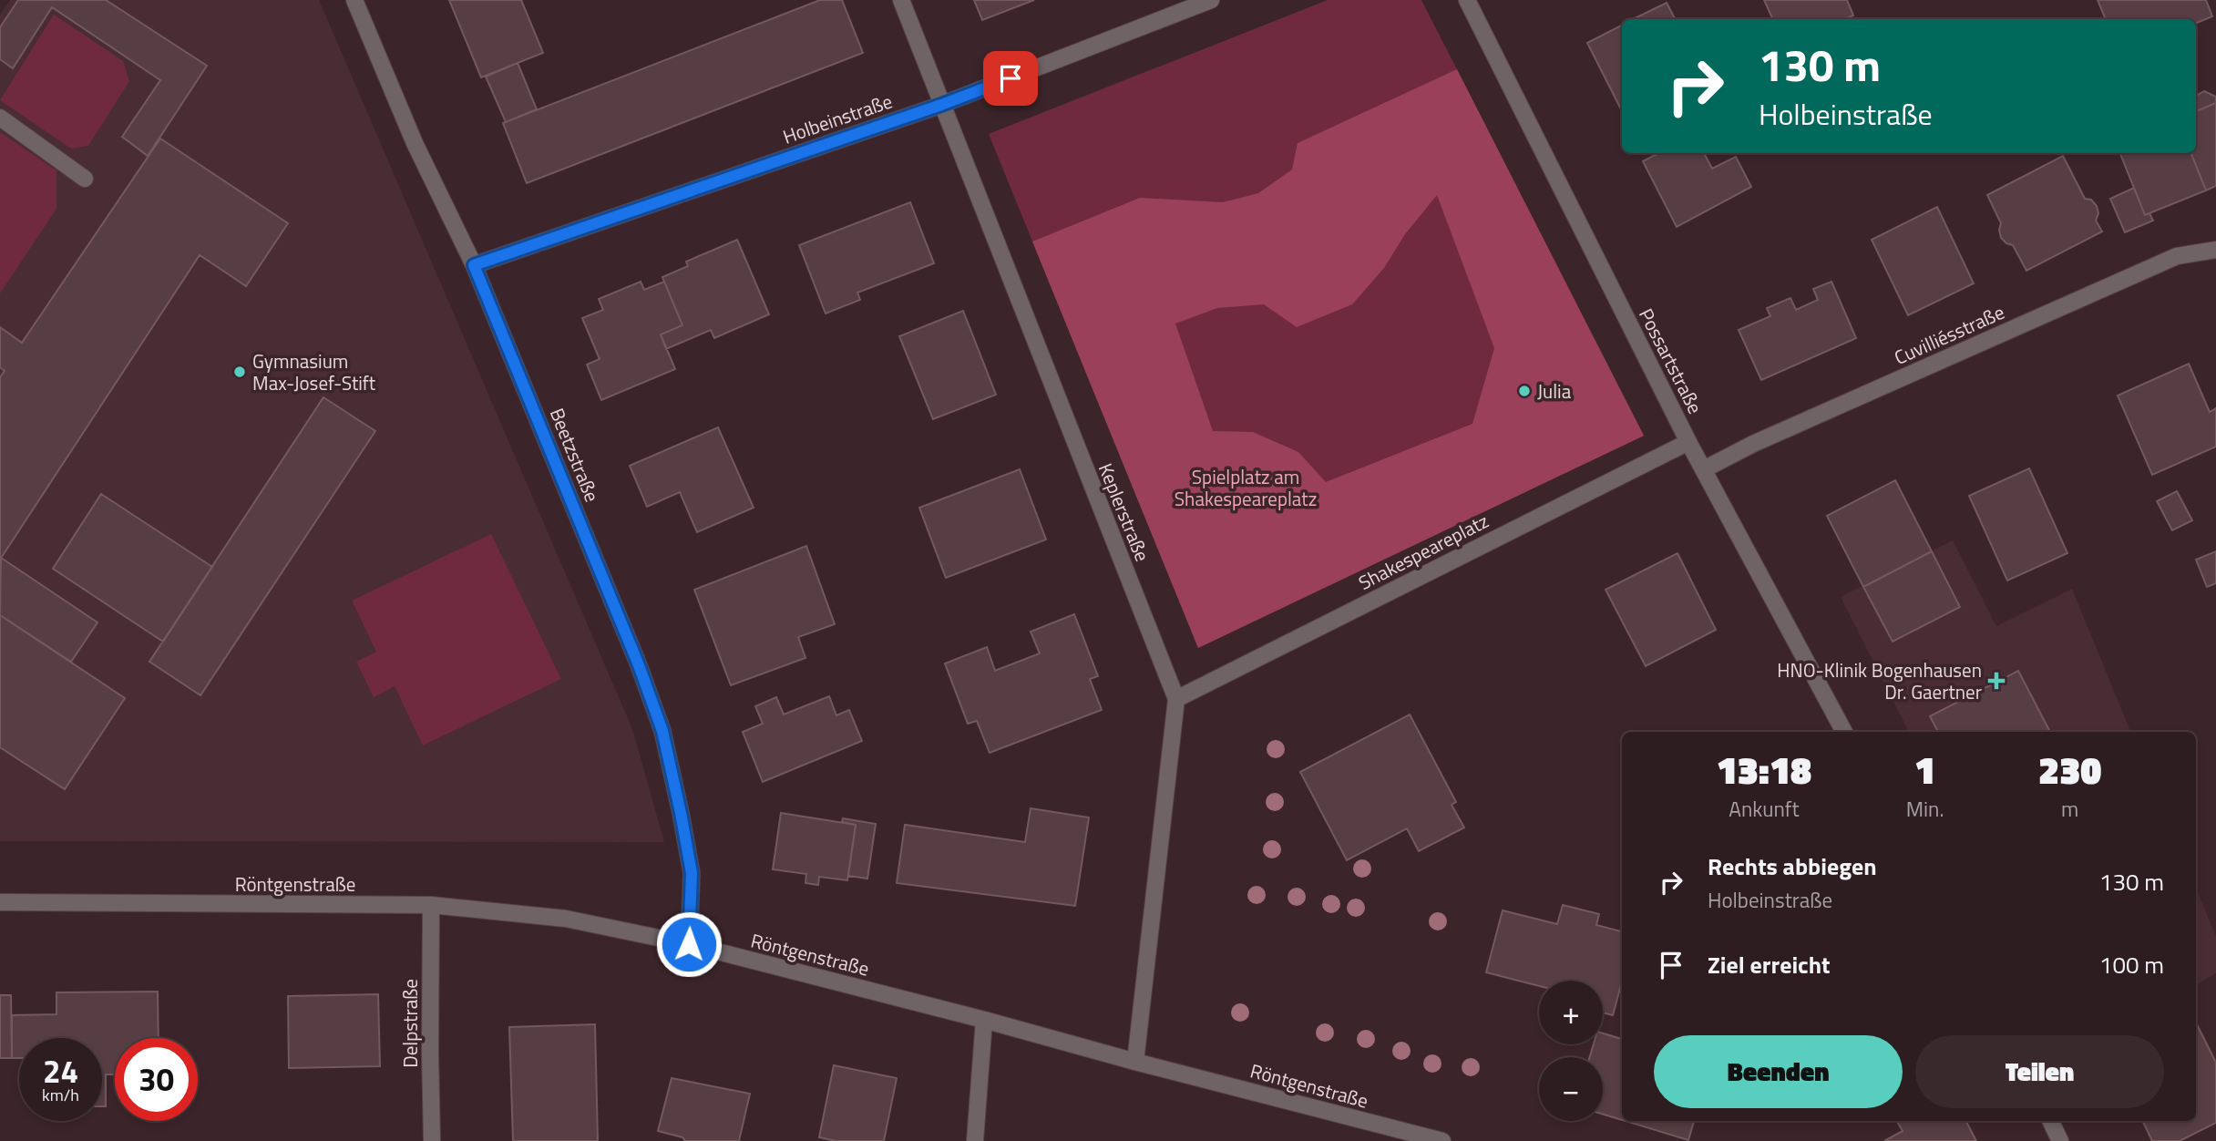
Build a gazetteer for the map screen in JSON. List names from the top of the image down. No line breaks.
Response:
{"streets":{"street":["Holbeinstraße","Cuvilliésstraße","Possartstraße","Beetzstraße","Keplerstraße","Shakespeareplatz","Röntgenstraße","Delpstraße"]},"crossings":[["Holbeinstraße","Beetzstraße"],["Holbeinstraße","Keplerstraße"],["Cuvilliésstraße","Possartstraße"],["Possartstraße","Shakespeareplatz"],["Beetzstraße","Röntgenstraße"],["Keplerstraße","Shakespeareplatz"],["Keplerstraße","Röntgenstraße"],["Röntgenstraße","Delpstraße"]],"parks":["Spielplatz am Shakespeareplatz"],"places":{"other":["Gymnasium Max-Josef-Stift","Julia"],"health":["HNO-Klinik Bogenhausen Dr. Gaertner"]},"page":{"turn":["130 m","Holbeinstraße"],"eta":["13:18","Ankunft","1","Min.","230","m"],"list":[{"name":"Rechts abbiegen","note":"Holbeinstraße","value":"130 m"},{"name":"Ziel erreicht","value":"100 m"}],"map_buttons":["+","−"],"buttons":["Beenden","Teilen"],"speed":"24 km/h","limit":"30"}}
